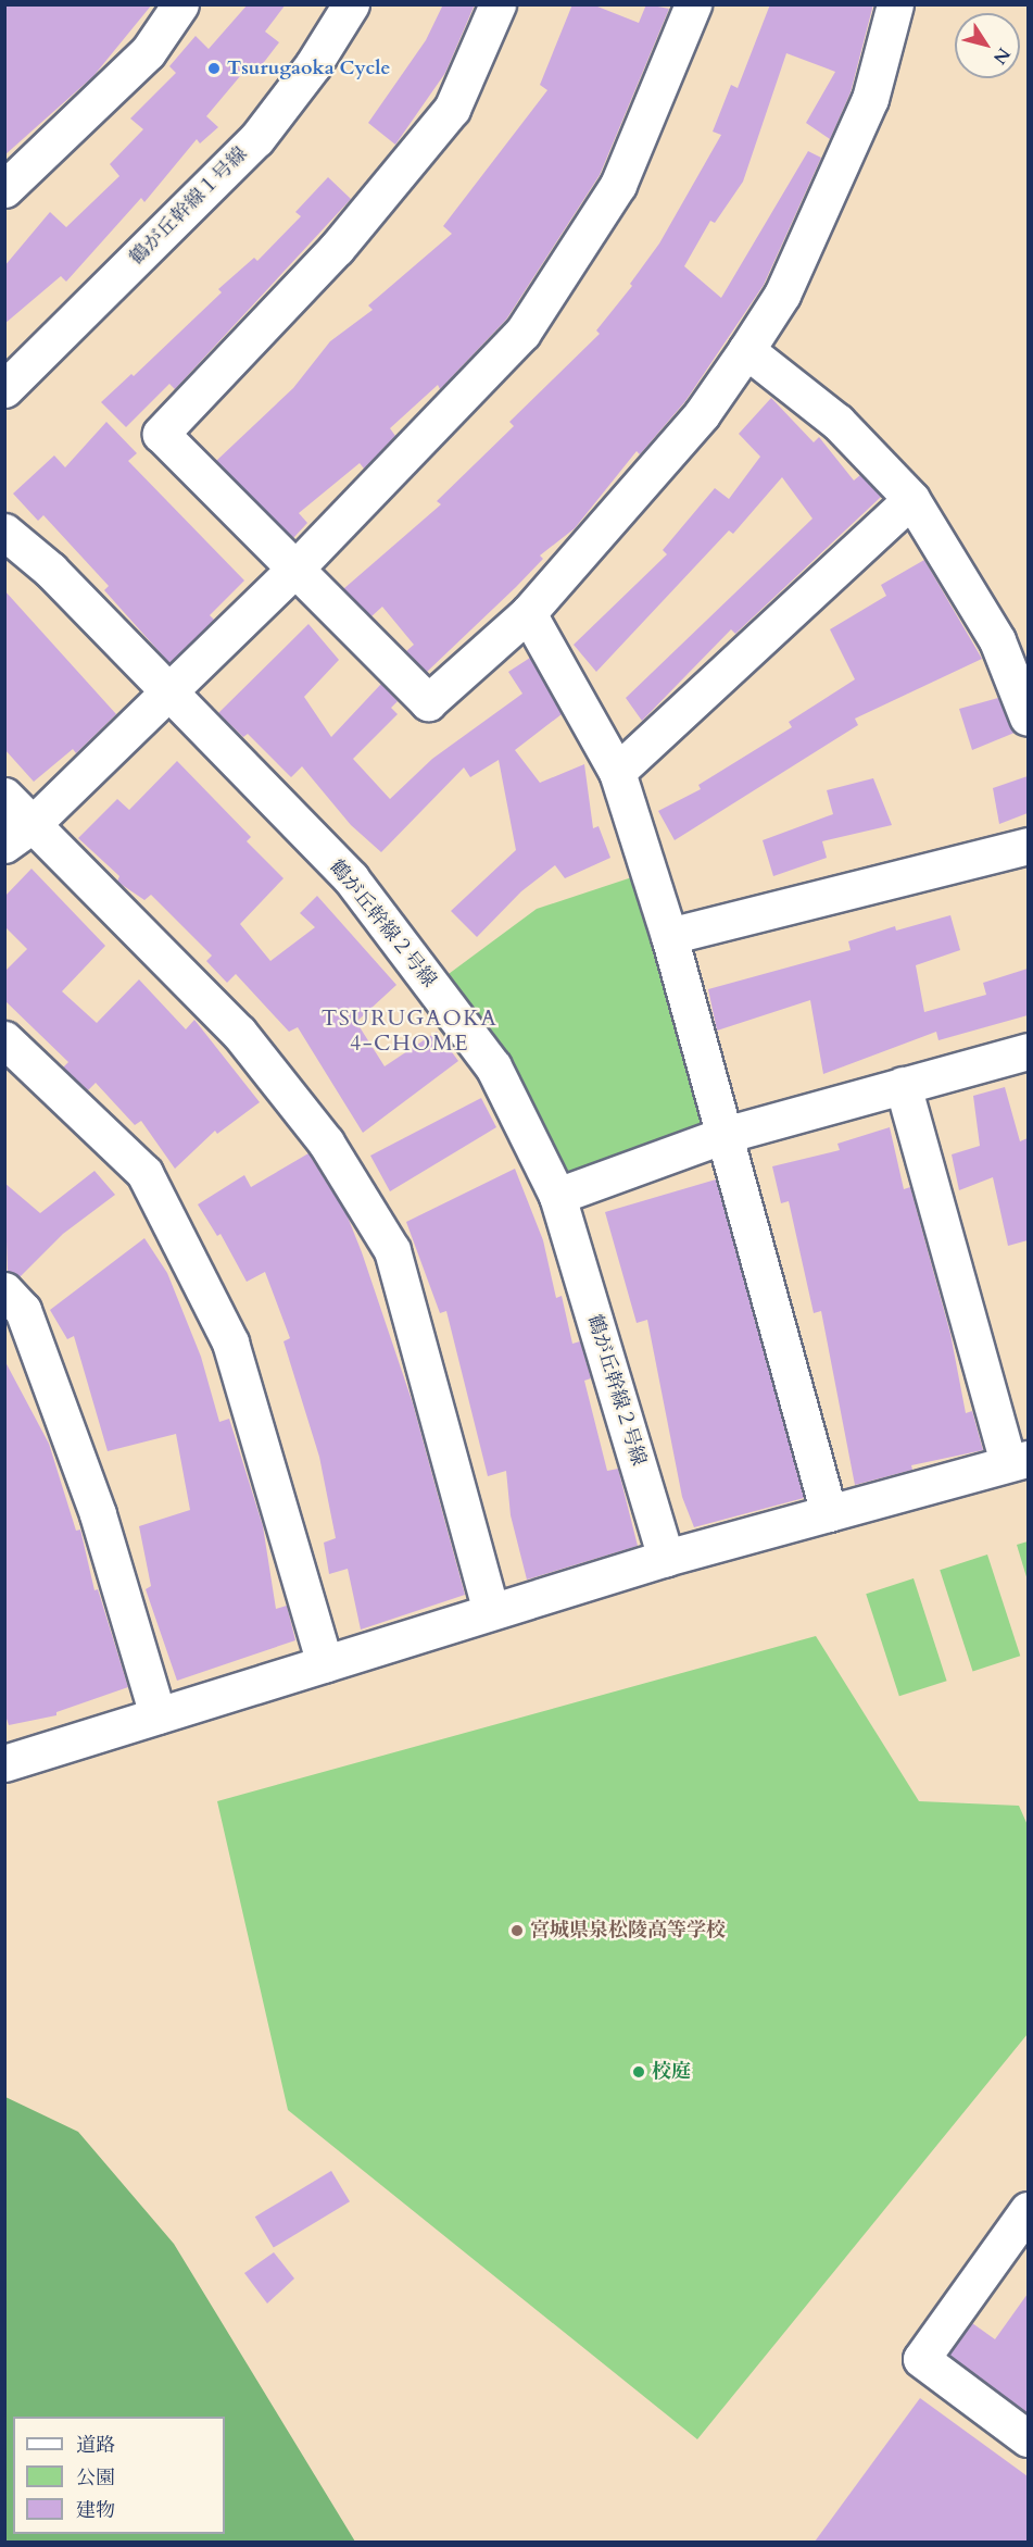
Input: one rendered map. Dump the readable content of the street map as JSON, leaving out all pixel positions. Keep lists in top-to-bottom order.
{
  "streets": {
    "street": ["鶴が丘幹線１号線", "鶴が丘幹線２号線"]
  },
  "districts": ["TSURUGAOKA 4-CHOME"],
  "places": ["Tsurugaoka Cycle", "宮城県泉松陵高等学校", "校庭"],
  "legend": ["道路", "公園", "建物"],
  "north": "bottom right"
}
